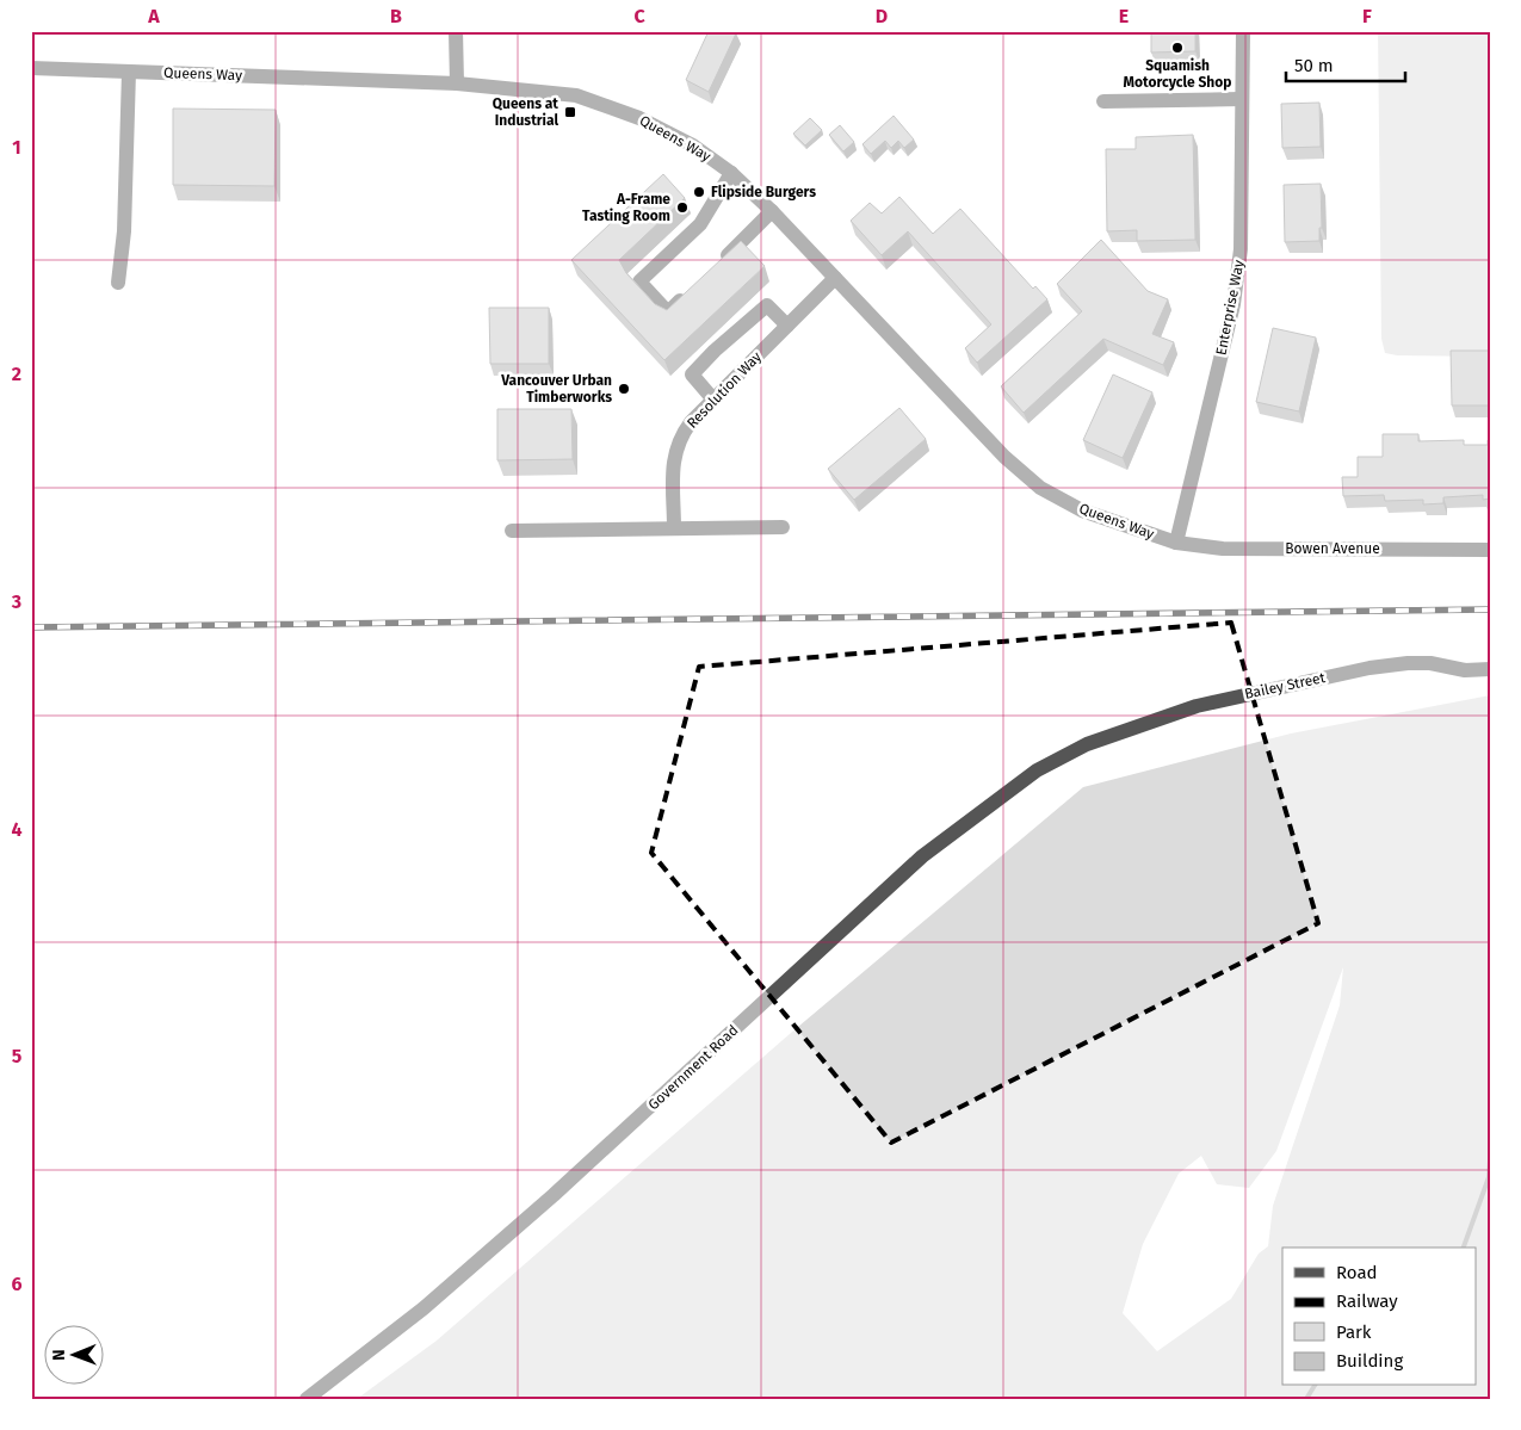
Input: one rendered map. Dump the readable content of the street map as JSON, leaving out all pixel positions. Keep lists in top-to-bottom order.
{
  "streets": {
    "street": [
      "Queens Way",
      "Enterprise Way",
      "Resolution Way",
      "Bowen Avenue",
      "Bailey Street",
      "Government Road"
    ]
  },
  "crossings": [
    ["Queens Way", "Enterprise Way"],
    ["Queens Way", "Resolution Way"],
    ["Queens Way", "Bowen Avenue"],
    ["Enterprise Way", "Bowen Avenue"],
    ["Bailey Street", "Government Road"]
  ],
  "places": {
    "other": [
      "Squamish Motorcycle Shop",
      "Flipside Burgers",
      "A-Frame Tasting Room",
      "Vancouver Urban Timberworks"
    ],
    "transit": ["Queens at Industrial"]
  },
  "legend": [
    "Road",
    "Railway",
    "Park",
    "Building"
  ],
  "scale_bar": "50 m",
  "north": "left",
  "grid": {
    "columns": [
      "A",
      "B",
      "C",
      "D",
      "E",
      "F"
    ],
    "rows": [
      "1",
      "2",
      "3",
      "4",
      "5",
      "6"
    ]
  }
}
